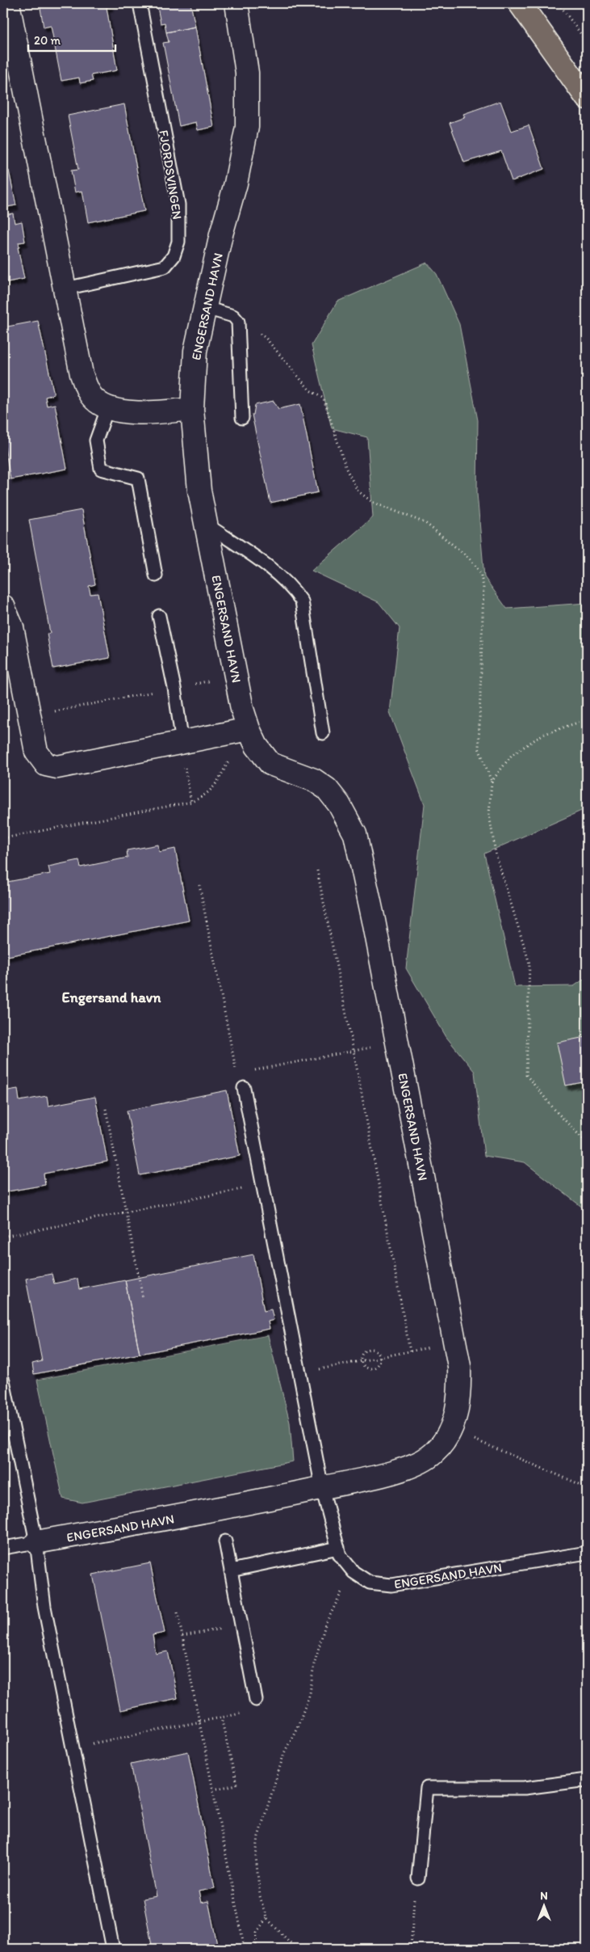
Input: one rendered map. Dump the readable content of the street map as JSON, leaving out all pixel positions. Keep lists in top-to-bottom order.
{
  "streets": {
    "street": ["ENGERSAND HAVN"],
    "lane": ["FJORDSVINGEN"]
  },
  "districts": ["Engersand havn"],
  "scale_bar": "20 m",
  "north": "top"
}
